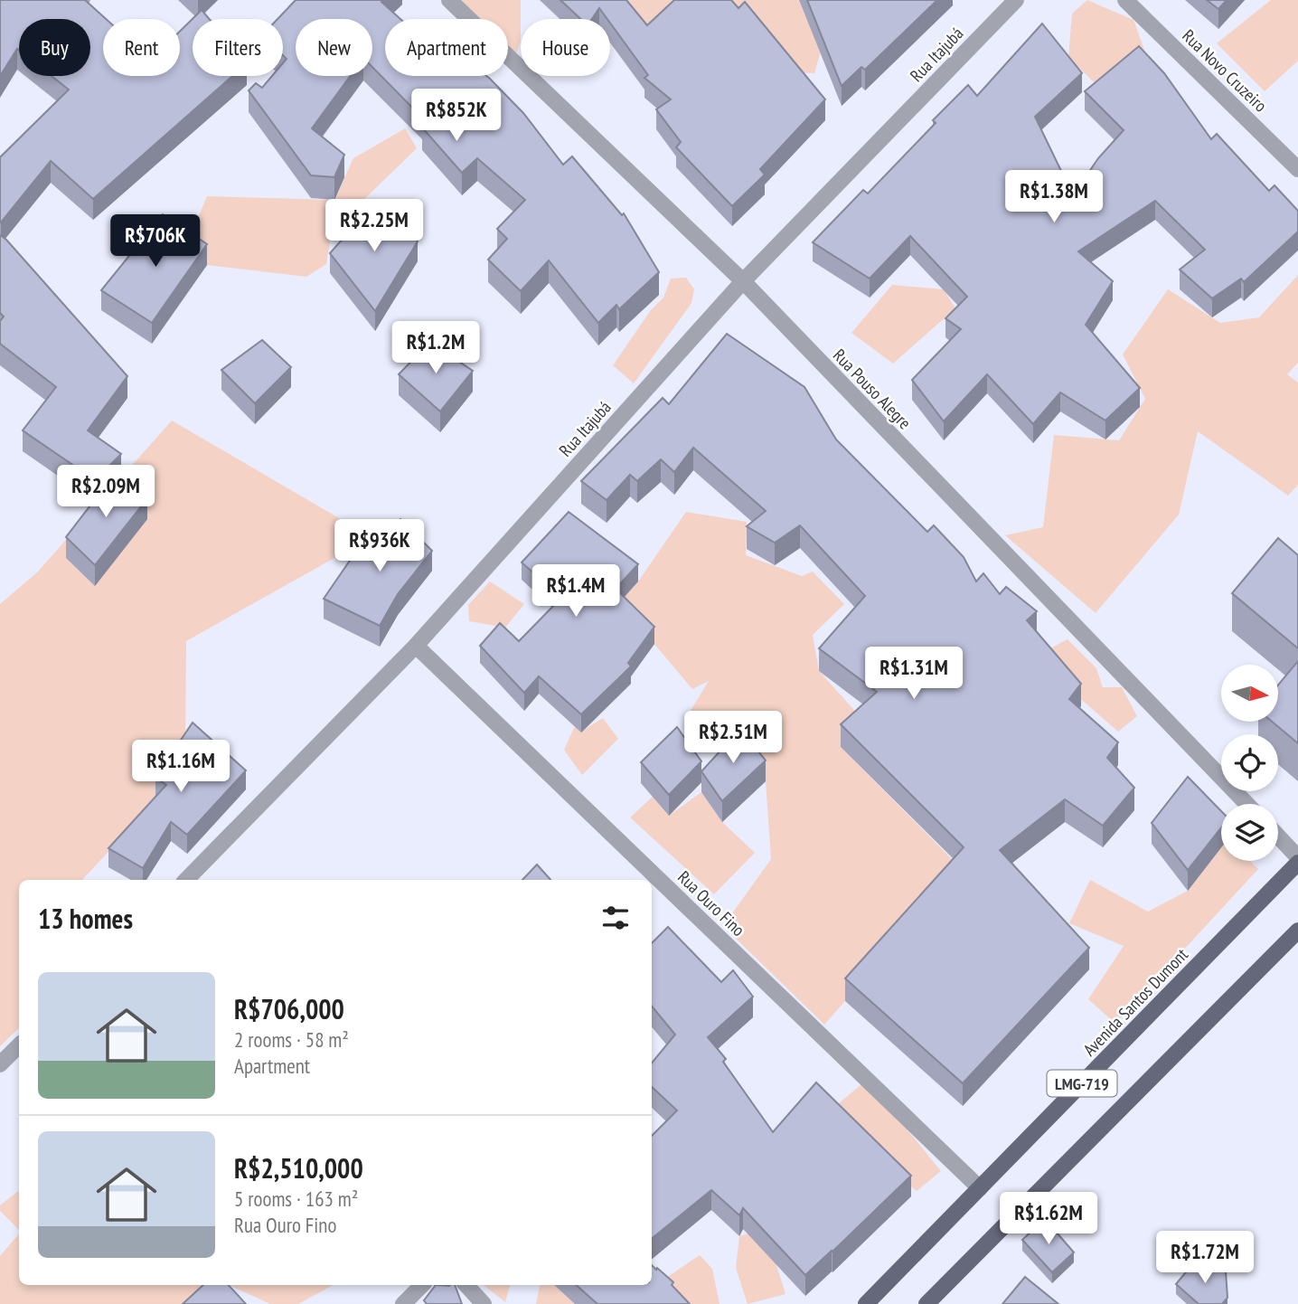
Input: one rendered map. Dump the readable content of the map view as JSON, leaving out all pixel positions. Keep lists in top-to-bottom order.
{
  "streets": {
    "main road": ["Avenida Santos Dumont", "LMG-719"],
    "street": [
      "Rua Itajubá",
      "Rua Novo Cruzeiro",
      "Rua Pouso Alegre",
      "Rua Ouro Fino"
    ]
  },
  "crossings": [
    ["Rua Itajubá", "Rua Pouso Alegre"],
    ["Rua Itajubá", "Rua Ouro Fino"],
    ["Rua Ouro Fino", "Avenida Santos Dumont"]
  ],
  "north": "right",
  "page": {
    "chip": [
      "Buy",
      "Rent",
      "Filters",
      "New",
      "Apartment",
      "House"
    ],
    "price": [
      "R$852K",
      "R$1.38M",
      "R$2.25M",
      "R$706K",
      "R$1.2M",
      "R$2.09M",
      "R$936K",
      "R$1.4M",
      "R$1.31M",
      "R$2.51M",
      "R$1.16M",
      "R$1.62M",
      "R$1.72M"
    ],
    "heading": "13 homes",
    "list": [
      {
        "name": "R$706,000",
        "note": "2 rooms · 58 m² · Apartment"
      },
      {
        "name": "R$2,510,000",
        "note": "5 rooms · 163 m² · Rua Ouro Fino"
      }
    ]
  }
}
